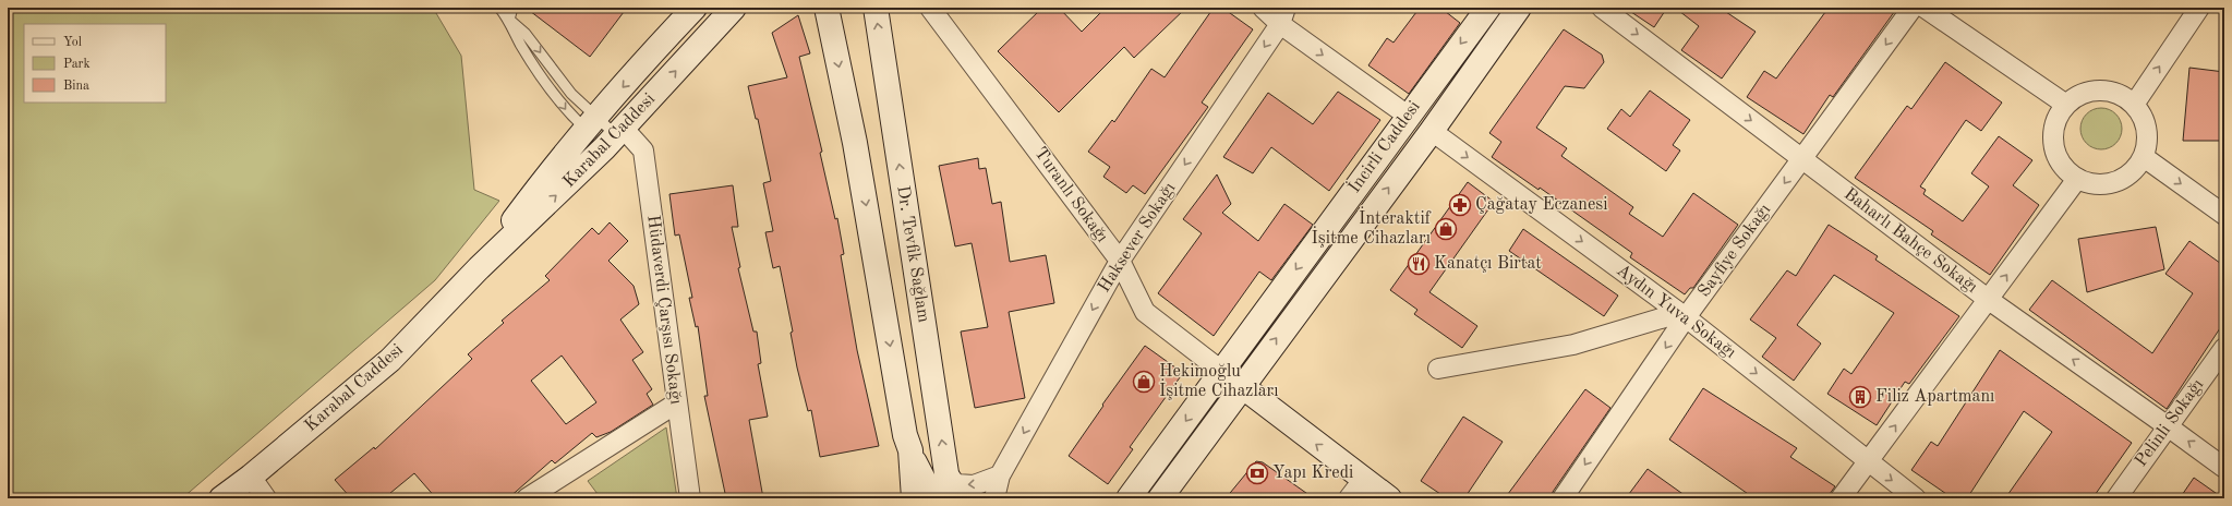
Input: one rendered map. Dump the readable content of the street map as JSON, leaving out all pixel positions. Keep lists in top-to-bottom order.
{
  "streets": {
    "main road": ["Karabal Caddesi", "İncirli Caddesi", "Dr. Tevfik Sağlam"],
    "street": [
      "Turanlı Sokağı",
      "Haksever Sokağı",
      "Baharlı Bahçe Sokağı",
      "Sayfiye Sokağı",
      "Hüdaverdi Çarşısı Sokağı",
      "Aydın Yuva Sokağı",
      "Pelinli Sokağı"
    ]
  },
  "crossings": [
    ["Karabal Caddesi", "Hüdaverdi Çarşısı Sokağı"],
    ["İncirli Caddesi", "Turanlı Sokağı"],
    ["İncirli Caddesi", "Aydın Yuva Sokağı"],
    ["Turanlı Sokağı", "Haksever Sokağı"],
    ["Baharlı Bahçe Sokağı", "Sayfiye Sokağı"],
    ["Baharlı Bahçe Sokağı", "Pelinli Sokağı"],
    ["Sayfiye Sokağı", "Aydın Yuva Sokağı"]
  ],
  "one_way": ["Haksever Sokağı", "Sayfiye Sokağı", "Aydın Yuva Sokağı"],
  "places": {
    "pharmacy": ["Çağatay Eczanesi"],
    "shop": ["İnteraktif İşitme Cihazları", "Hekimoğlu İşitme Cihazları"],
    "restaurant": ["Kanatçı Birtat"],
    "building": ["Filiz Apartmanı"],
    "bank": ["Yapı Kredi"]
  },
  "legend": ["Yol", "Park", "Bina"]
}
